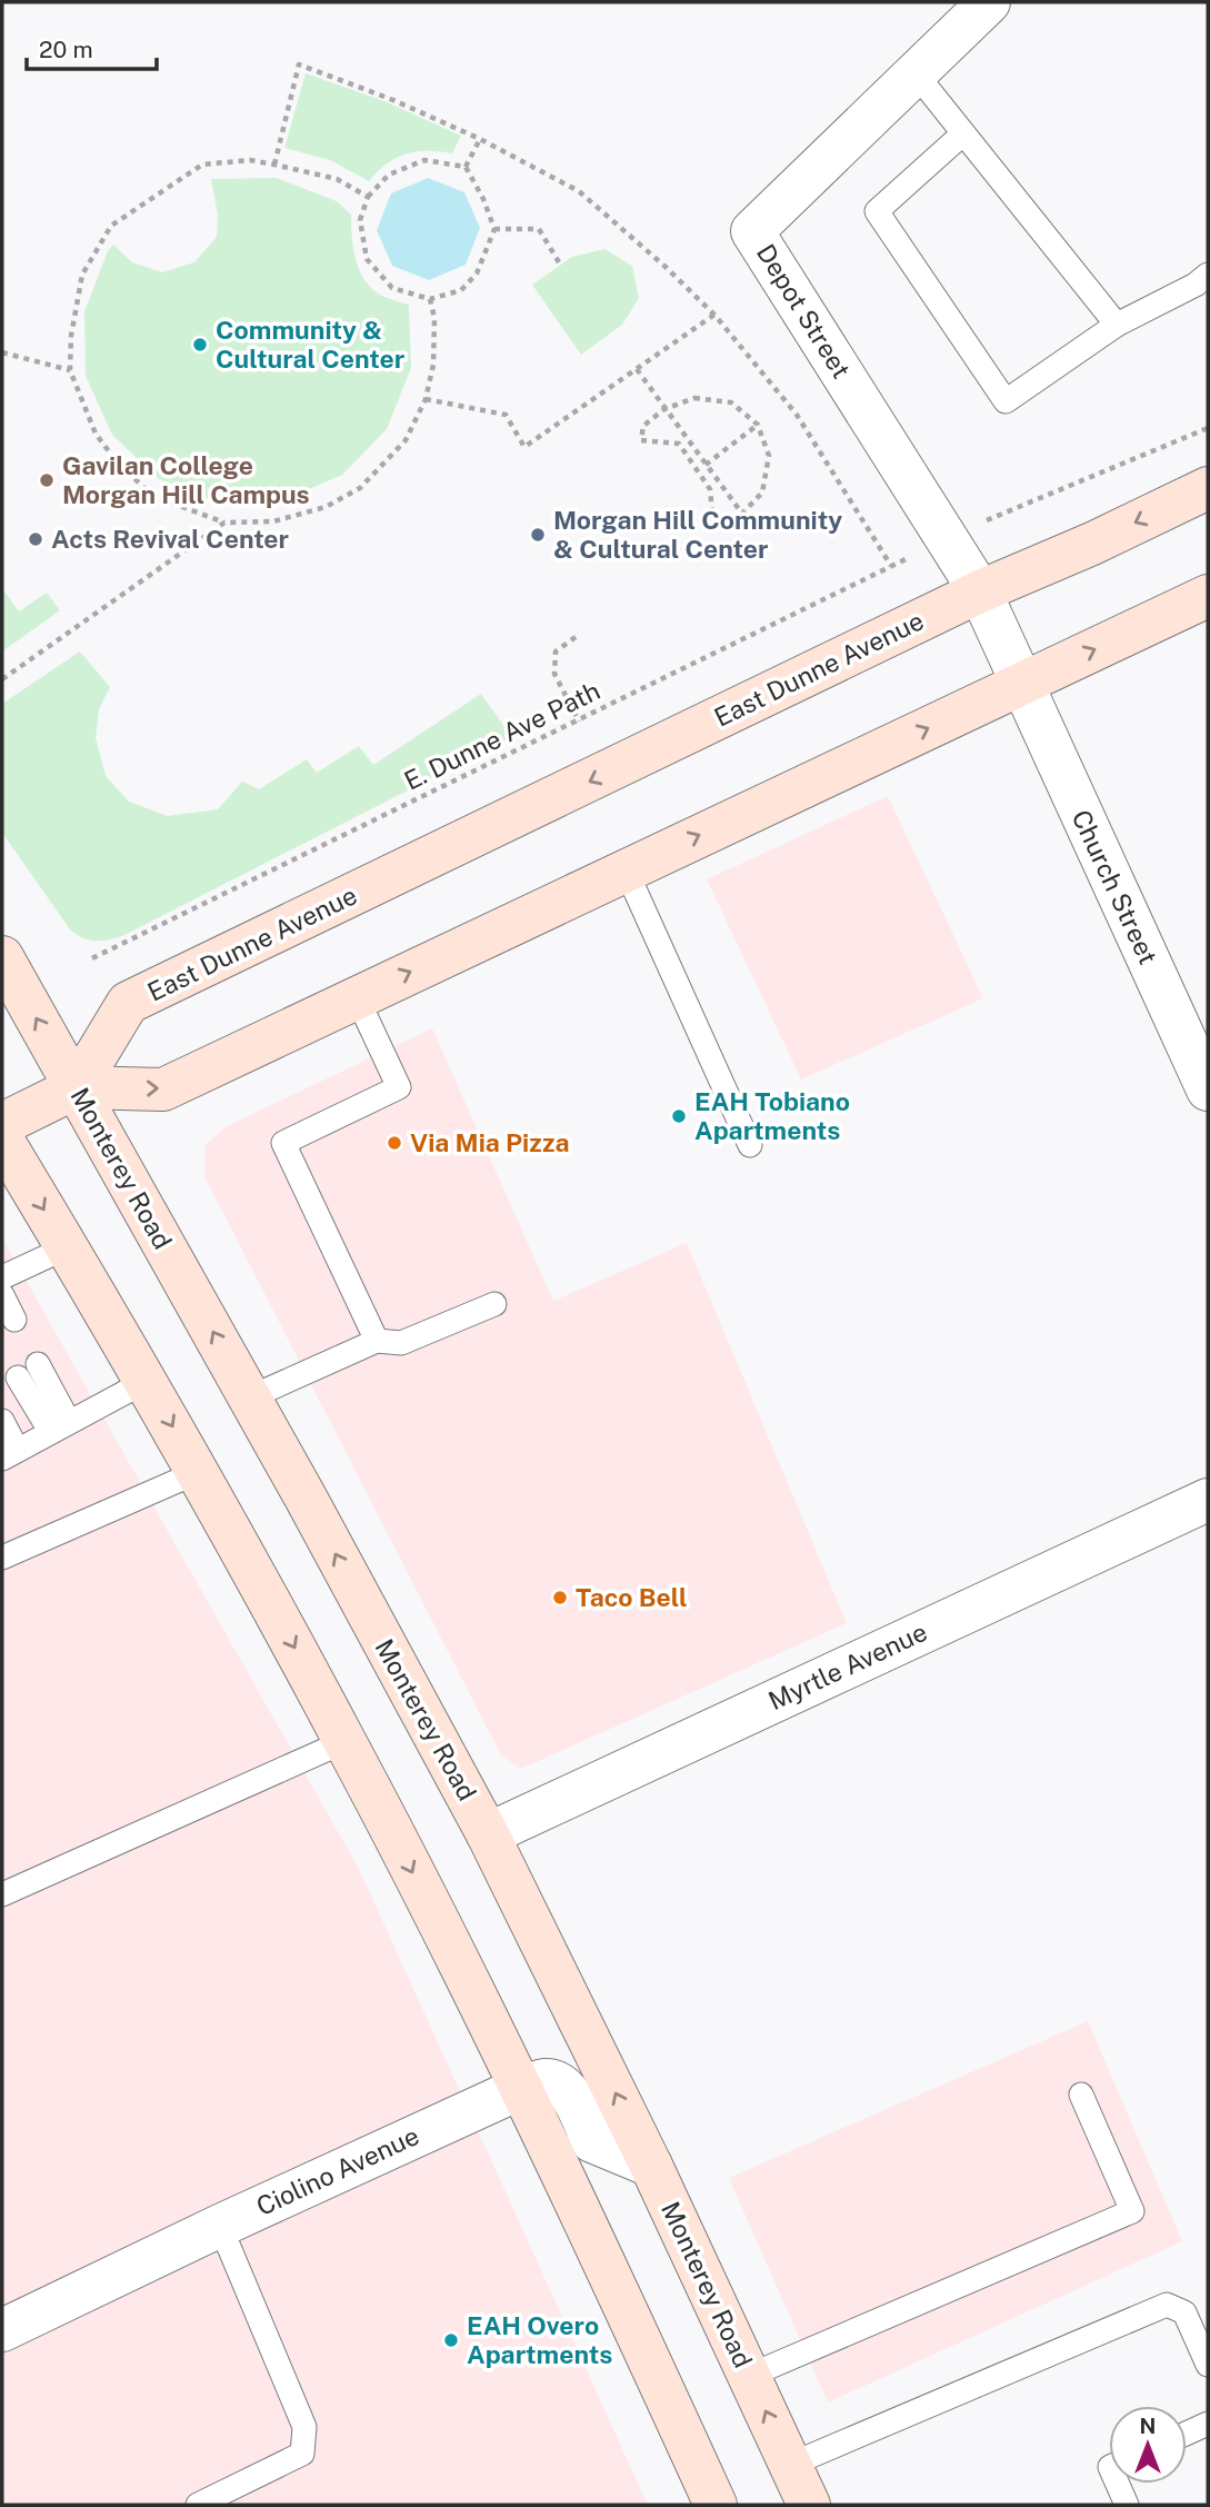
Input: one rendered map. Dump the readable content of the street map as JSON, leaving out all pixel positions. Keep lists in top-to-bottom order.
{
  "streets": {
    "main road": ["East Dunne Avenue", "Monterey Road"],
    "street": [
      "Depot Street",
      "Church Street",
      "Myrtle Avenue",
      "Ciolino Avenue"
    ],
    "path": ["E. Dunne Ave Path"]
  },
  "crossings": [
    ["Depot Street", "East Dunne Avenue"],
    ["Depot Street", "Church Street"],
    ["East Dunne Avenue", "Church Street"],
    ["East Dunne Avenue", "Monterey Road"],
    ["Monterey Road", "Myrtle Avenue"],
    ["Monterey Road", "Ciolino Avenue"]
  ],
  "places": [
    "Community & Cultural Center",
    "Gavilan College Morgan Hill Campus",
    "Morgan Hill Community & Cultural Center",
    "Acts Revival Center",
    "EAH Tobiano Apartments",
    "Via Mia Pizza",
    "Taco Bell",
    "EAH Overo Apartments"
  ],
  "scale_bar": "20 m",
  "north": "top"
}
